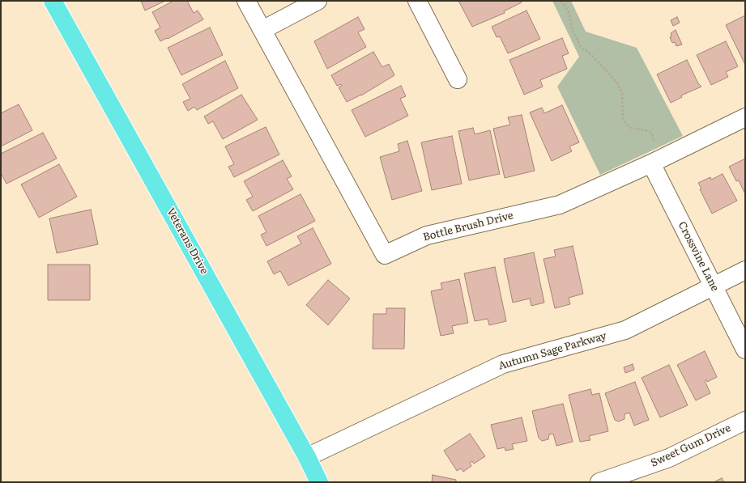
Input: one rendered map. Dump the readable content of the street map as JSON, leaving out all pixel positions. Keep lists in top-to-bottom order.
{
  "streets": {
    "main road": ["Veterans Drive"],
    "street": [
      "Bottle Brush Drive",
      "Crossvine Lane",
      "Autumn Sage Parkway",
      "Sweet Gum Drive"
    ]
  },
  "crossings": [
    ["Bottle Brush Drive", "Crossvine Lane"],
    ["Veterans Drive", "Autumn Sage Parkway"],
    ["Crossvine Lane", "Autumn Sage Parkway"]
  ]
}
